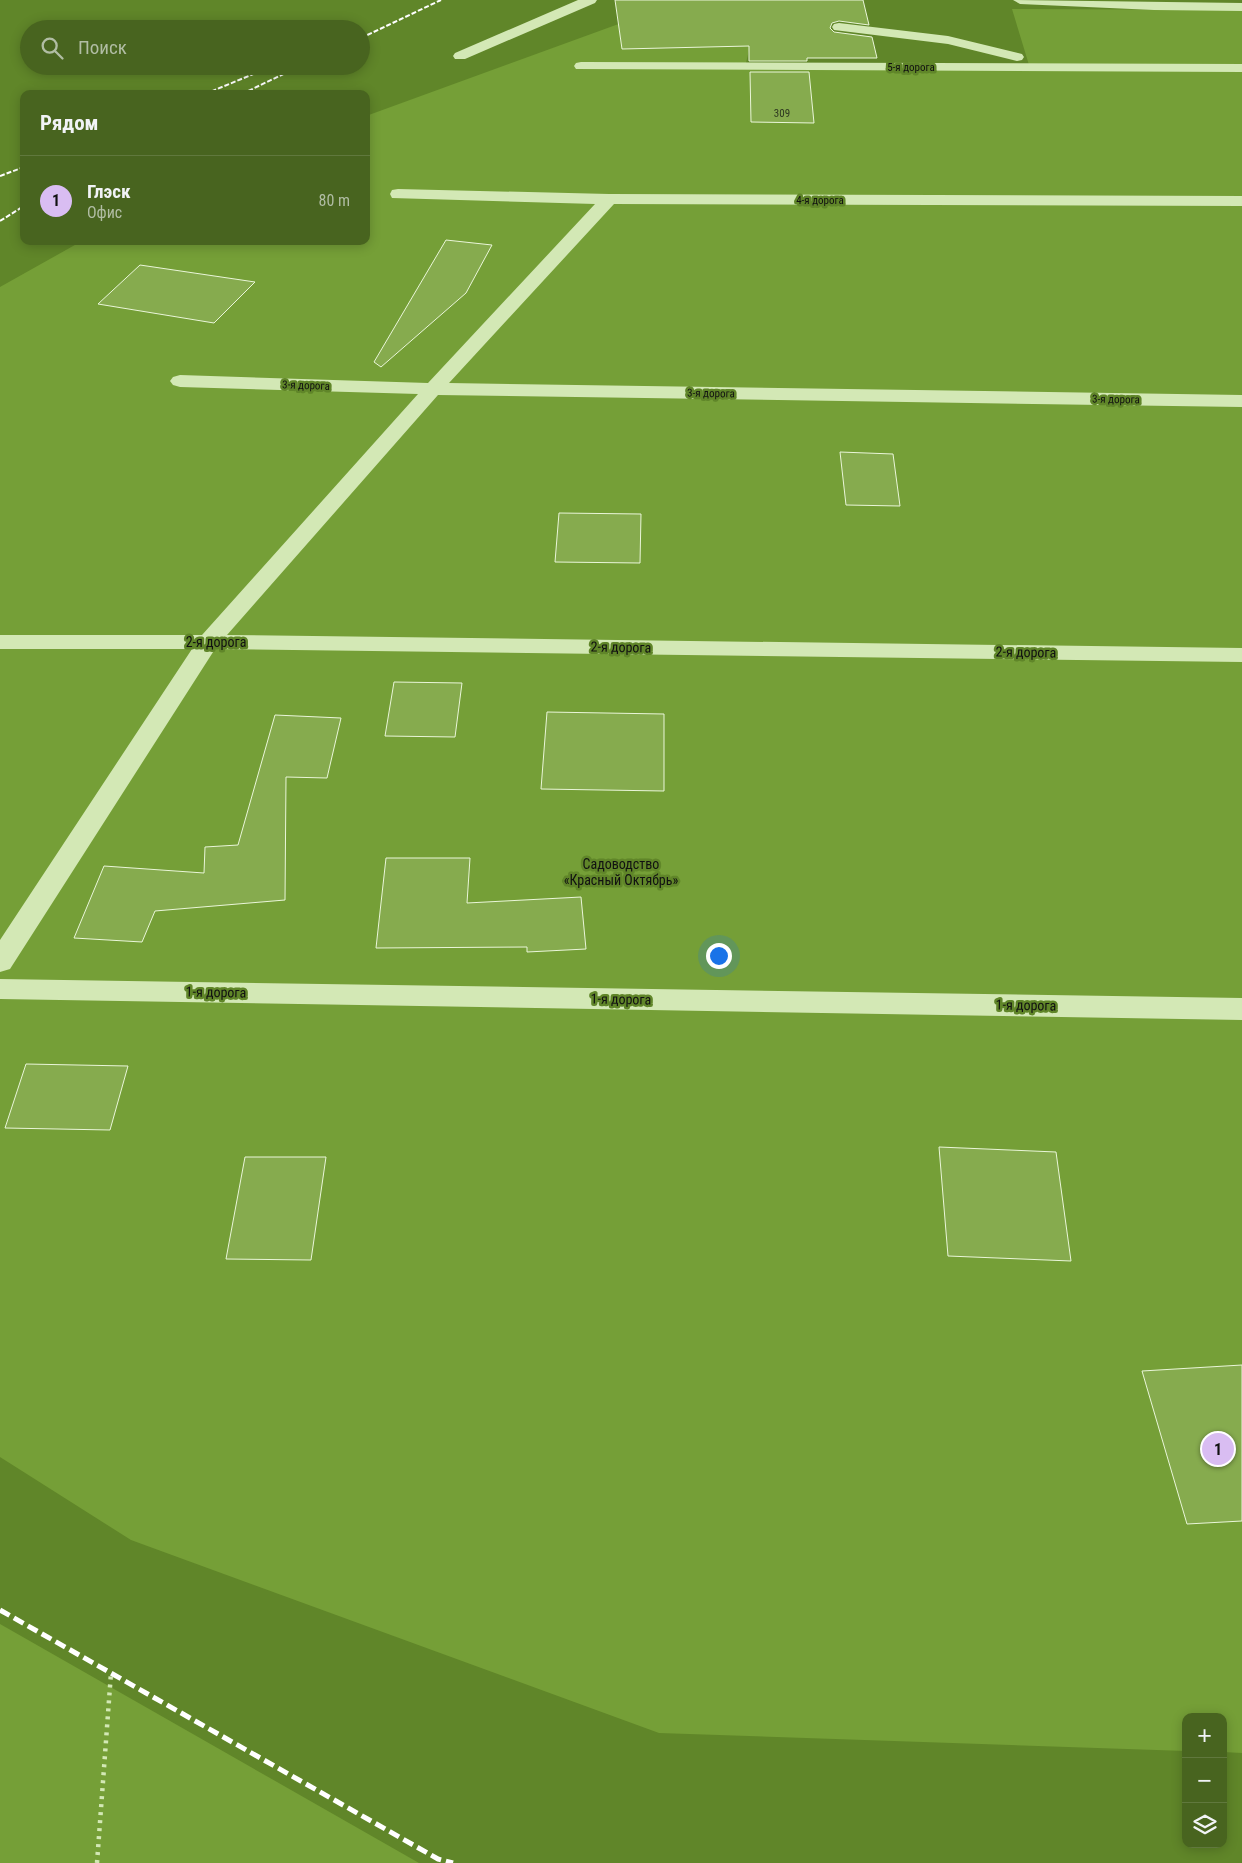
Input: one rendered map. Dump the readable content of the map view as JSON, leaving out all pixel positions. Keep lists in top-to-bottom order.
{
  "streets": {
    "lane": [
      "5-я дорога",
      "4-я дорога",
      "3-я дорога",
      "2-я дорога",
      "1-я дорога"
    ]
  },
  "parks": ["Садоводство «Красный Октябрь»"],
  "house_numbers": ["309"],
  "page": {
    "search": "Поиск",
    "heading": "Рядом",
    "list": [
      {
        "mark": "1",
        "name": "Глэск",
        "note": "Офис",
        "value": "80 m"
      }
    ],
    "pins": "1",
    "map_buttons": ["+", "−"]
  }
}
